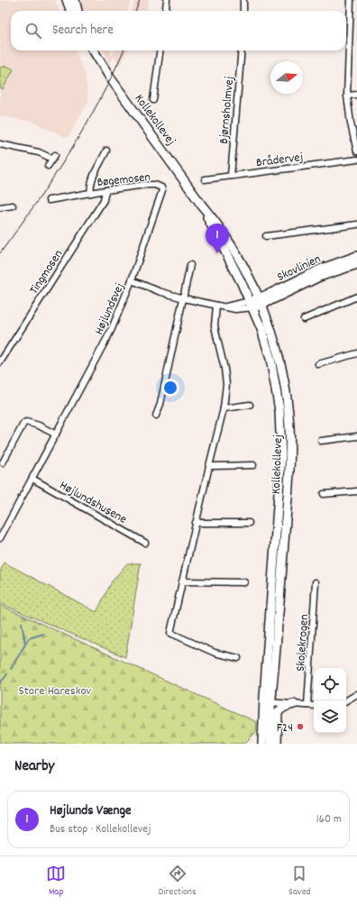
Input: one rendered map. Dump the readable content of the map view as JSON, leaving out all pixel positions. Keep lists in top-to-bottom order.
{
  "streets": {
    "street": [
      "Bjørnsholmvej",
      "Kollekollevej",
      "Brådervej",
      "Bøgemosen",
      "Skovlinien",
      "Tingmosen",
      "Højlundsvej",
      "Højlundshusene",
      "Skolekrogen"
    ]
  },
  "crossings": [
    ["Bjørnsholmvej", "Brådervej"],
    ["Kollekollevej", "Skovlinien"],
    ["Bøgemosen", "Tingmosen"],
    ["Bøgemosen", "Højlundsvej"],
    ["Højlundsvej", "Højlundshusene"]
  ],
  "parks": ["Store Hareskov"],
  "places": ["F24"],
  "north": "right",
  "page": {
    "search": "Search here",
    "pins": "1",
    "heading": "Nearby",
    "list": [
      {
        "mark": "1",
        "name": "Højlunds Vænge",
        "note": "Bus stop · Kollekollevej",
        "value": "160 m"
      }
    ],
    "nav": ["Map", "Directions", "Saved"]
  }
}
